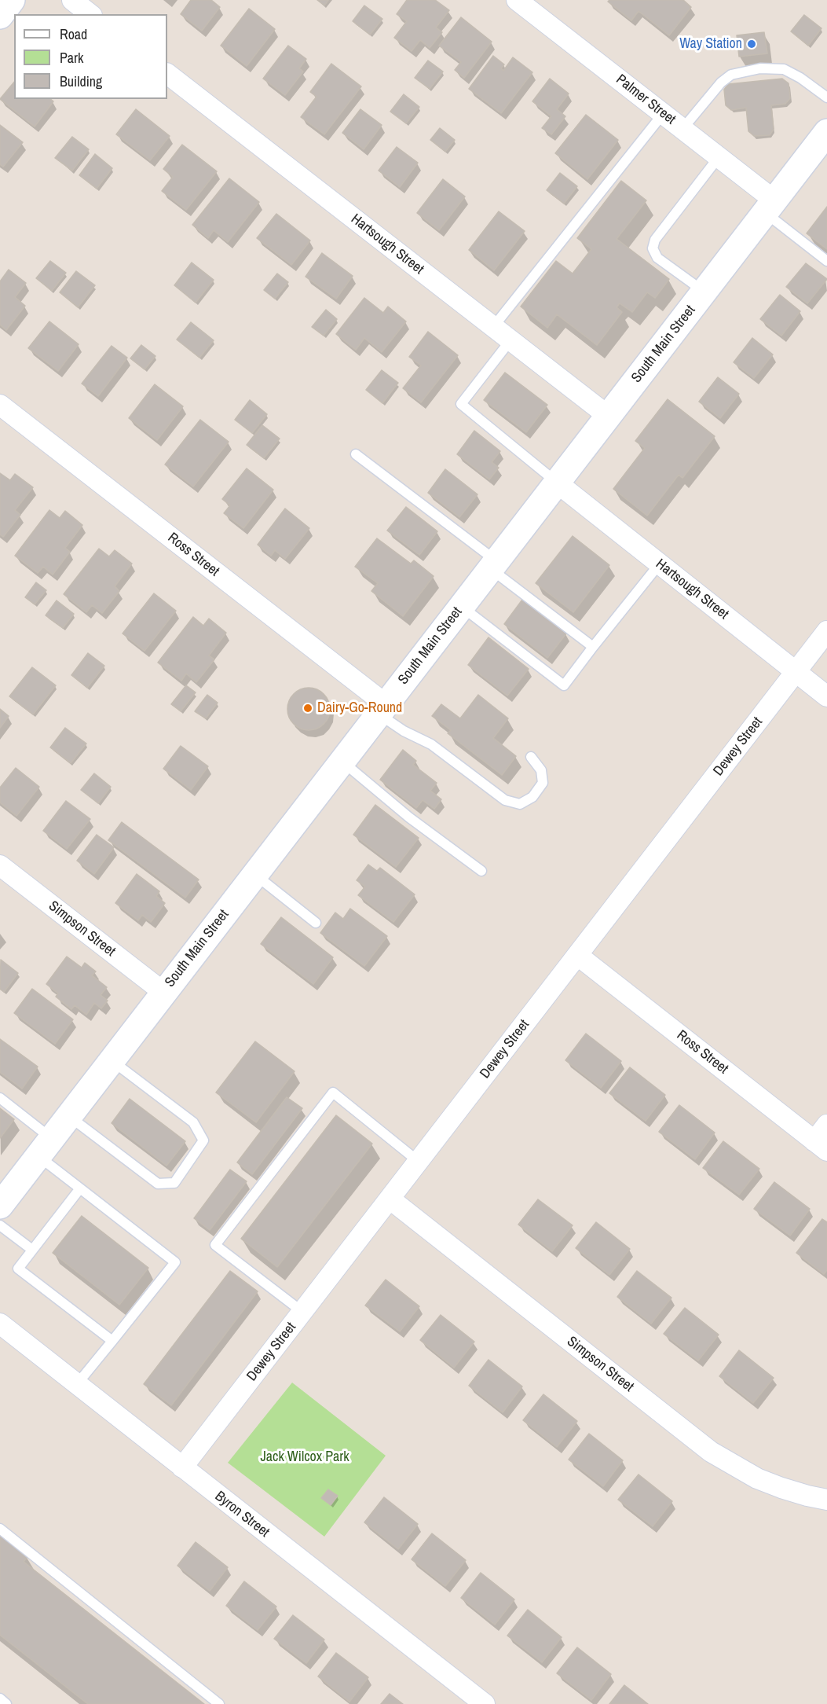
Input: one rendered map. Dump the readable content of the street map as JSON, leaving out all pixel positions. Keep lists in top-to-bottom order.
{
  "streets": {
    "main road": ["South Main Street"],
    "street": [
      "Palmer Street",
      "Hartsough Street",
      "Ross Street",
      "Dewey Street",
      "Simpson Street",
      "Byron Street"
    ]
  },
  "crossings": [
    ["Palmer Street", "South Main Street"],
    ["Hartsough Street", "South Main Street"],
    ["Hartsough Street", "Dewey Street"],
    ["South Main Street", "Ross Street"],
    ["South Main Street", "Simpson Street"],
    ["Ross Street", "Dewey Street"],
    ["Dewey Street", "Simpson Street"],
    ["Dewey Street", "Byron Street"]
  ],
  "parks": ["Jack Wilcox Park"],
  "places": ["Way Station", "Dairy-Go-Round"],
  "legend": ["Road", "Park", "Building"]
}
